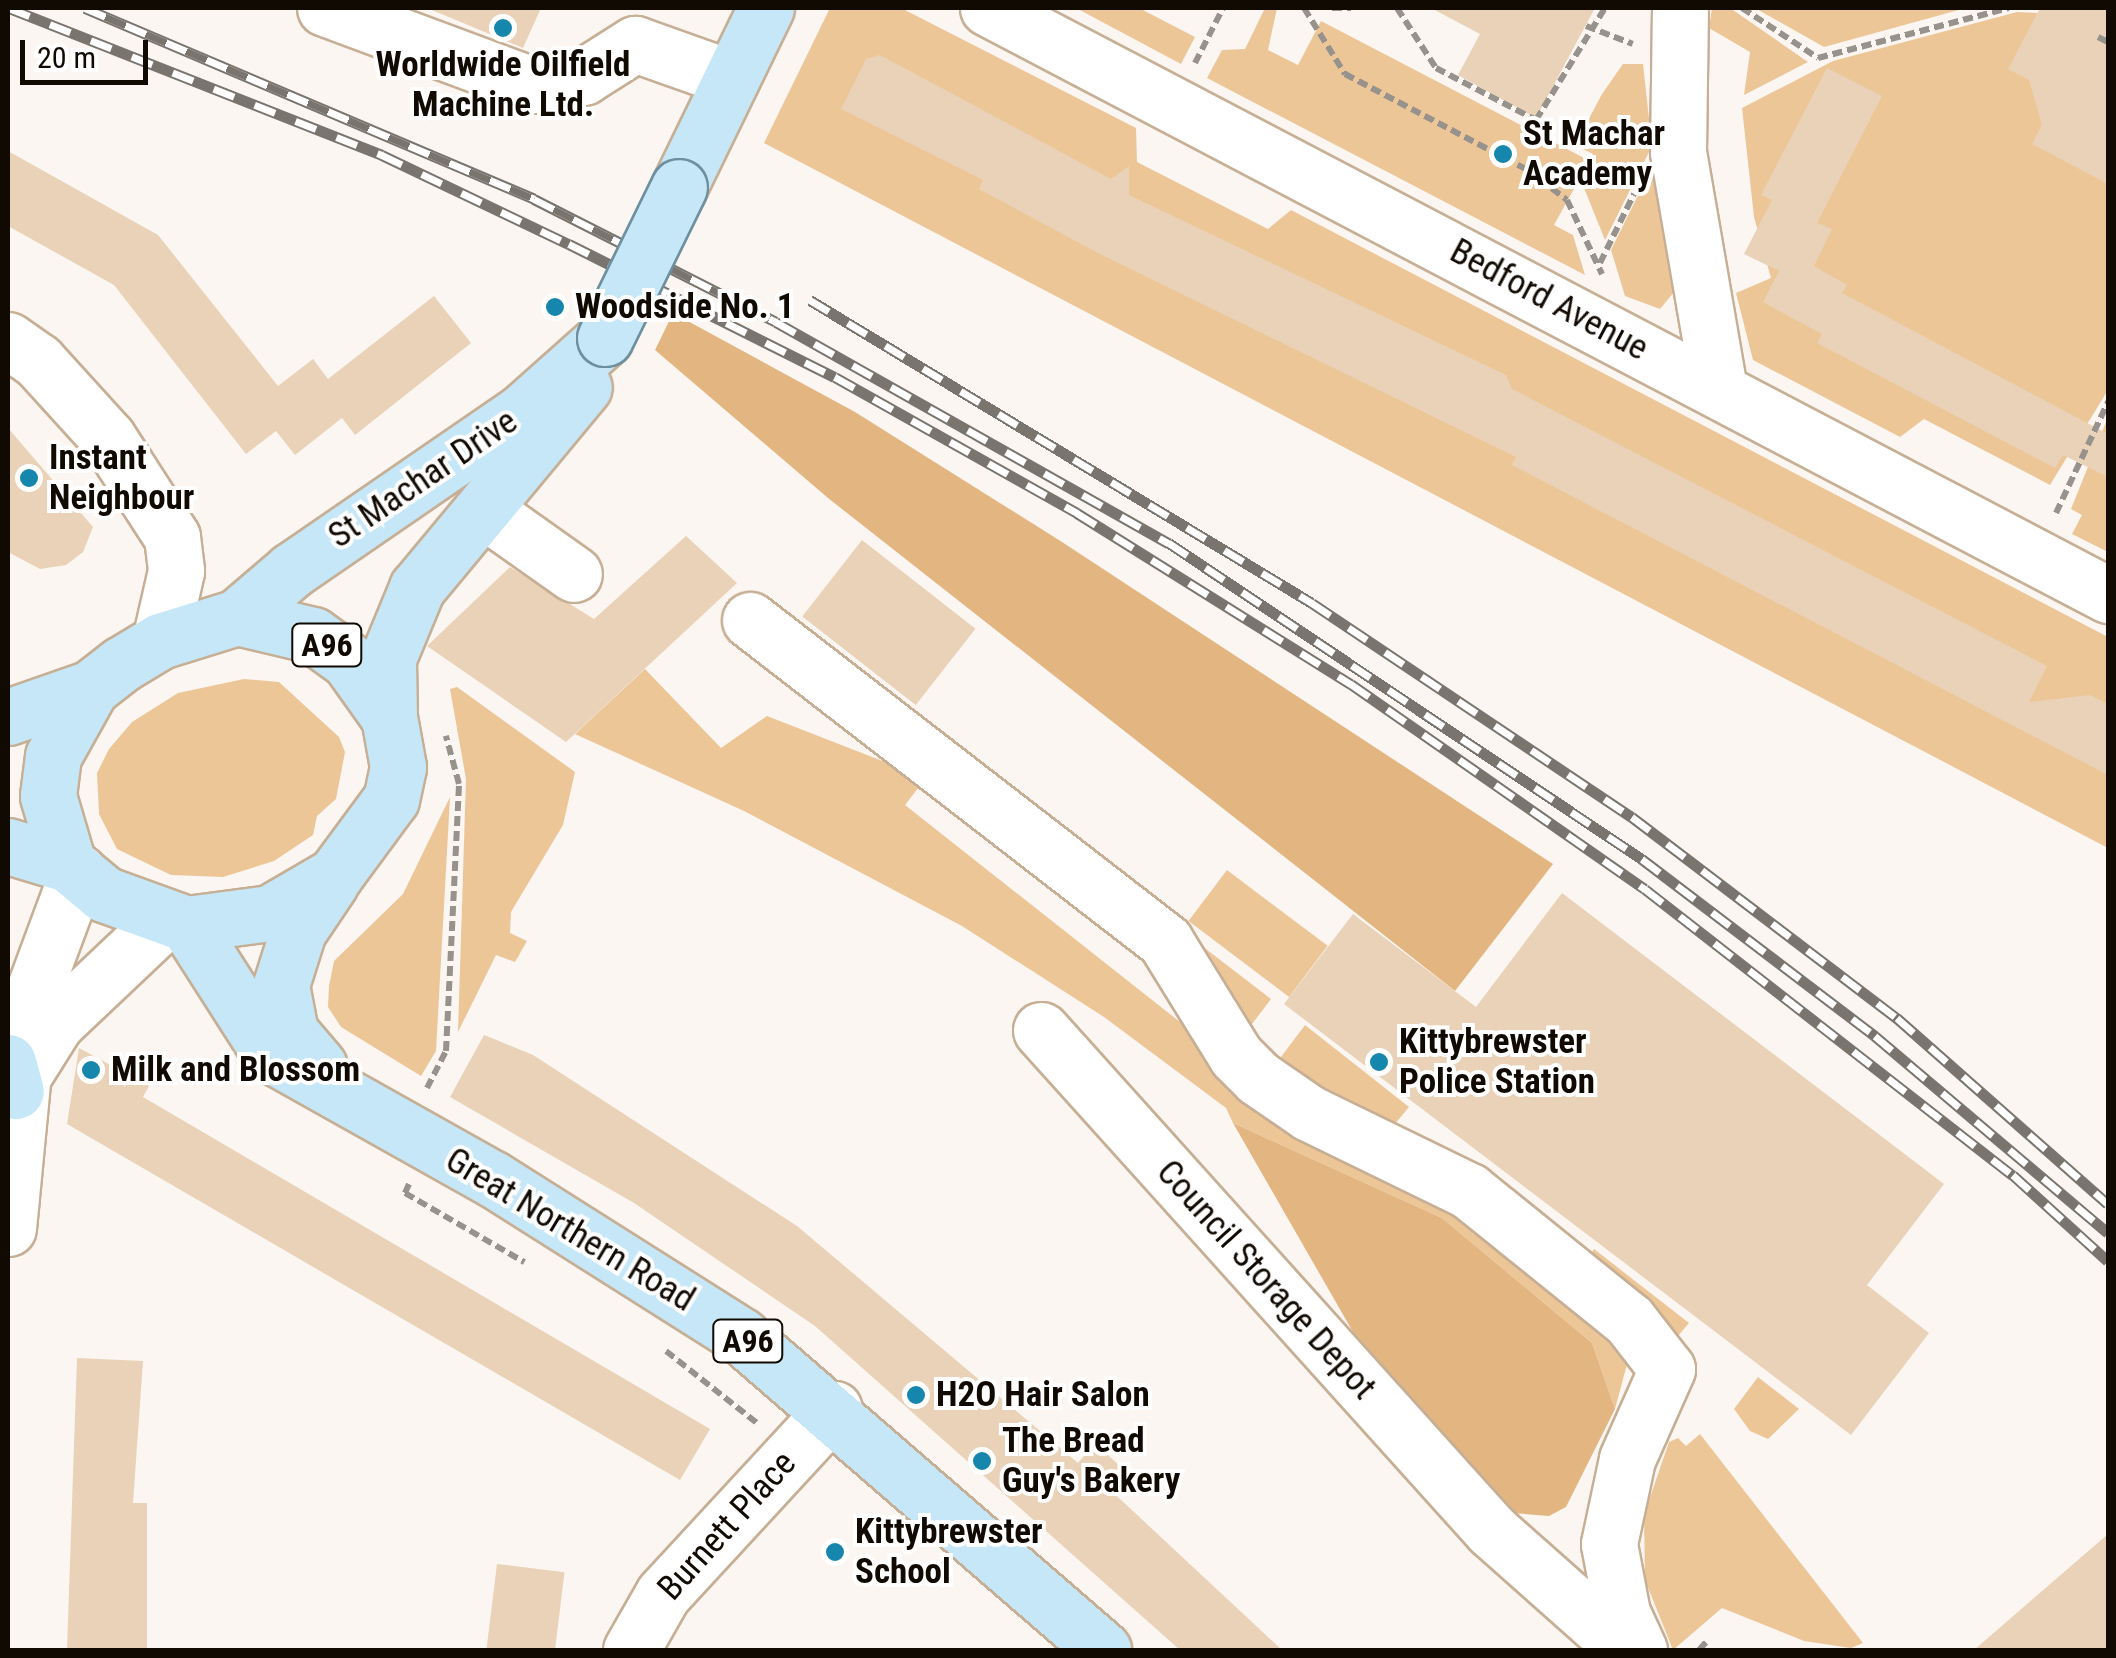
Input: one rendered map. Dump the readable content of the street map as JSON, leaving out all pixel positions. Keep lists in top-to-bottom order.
{
  "streets": {
    "main road": ["St Machar Drive", "A96", "Great Northern Road"],
    "street": ["Bedford Avenue", "Council Storage Depot", "Burnett Place"]
  },
  "crossings": [
    ["St Machar Drive", "A96"],
    ["St Machar Drive", "Great Northern Road"],
    ["A96", "Great Northern Road"],
    ["Great Northern Road", "Burnett Place"]
  ],
  "places": [
    "Worldwide Oilfield Machine Ltd.",
    "St Machar Academy",
    "Woodside No. 1",
    "Instant Neighbour",
    "Kittybrewster Police Station",
    "Milk and Blossom",
    "H2O Hair Salon",
    "The Bread Guy's Bakery",
    "Kittybrewster School"
  ],
  "scale_bar": "20 m"
}
